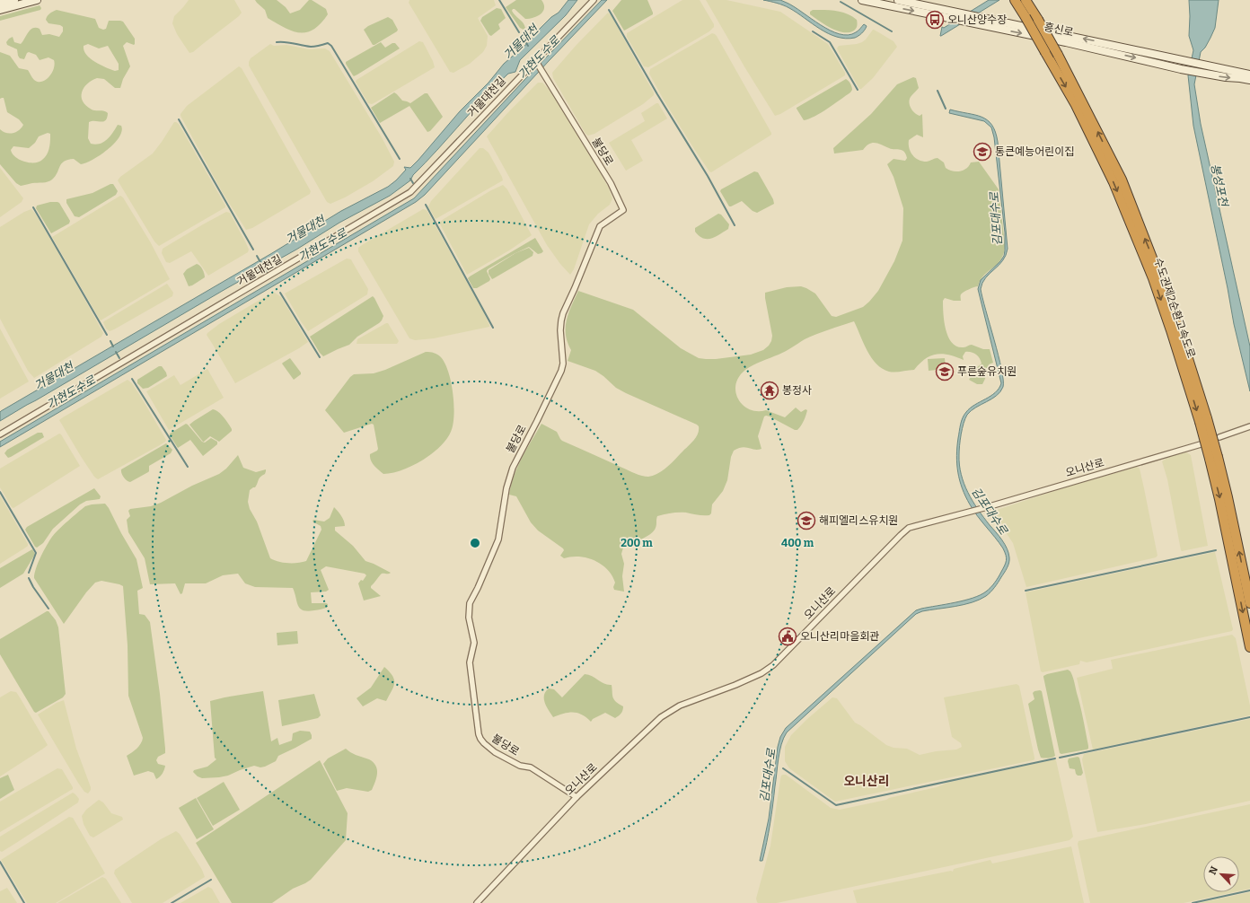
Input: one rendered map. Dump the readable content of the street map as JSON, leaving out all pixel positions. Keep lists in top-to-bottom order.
{
  "streets": {
    "highway": ["수도권제2순환고속도로"],
    "main road": ["흥신로"],
    "street": ["거물대천길", "불당로", "오니산로"]
  },
  "crossings": [
    ["거물대천길", "불당로"],
    ["불당로", "오니산로"]
  ],
  "districts": ["오니산리"],
  "water": [
    "거물대천",
    "가현도수로",
    "봉성포천",
    "김포대수로"
  ],
  "places": {
    "bus stop": ["오니산양수장"],
    "school or university": ["통큰예능어린이집", "푸른숲유치원", "해피엘리스유치원"],
    "temple": ["봉정사"],
    "public building": ["오니산리마을회관"]
  },
  "north": "top left",
  "rings": ["200 m", "400 m"]
}
